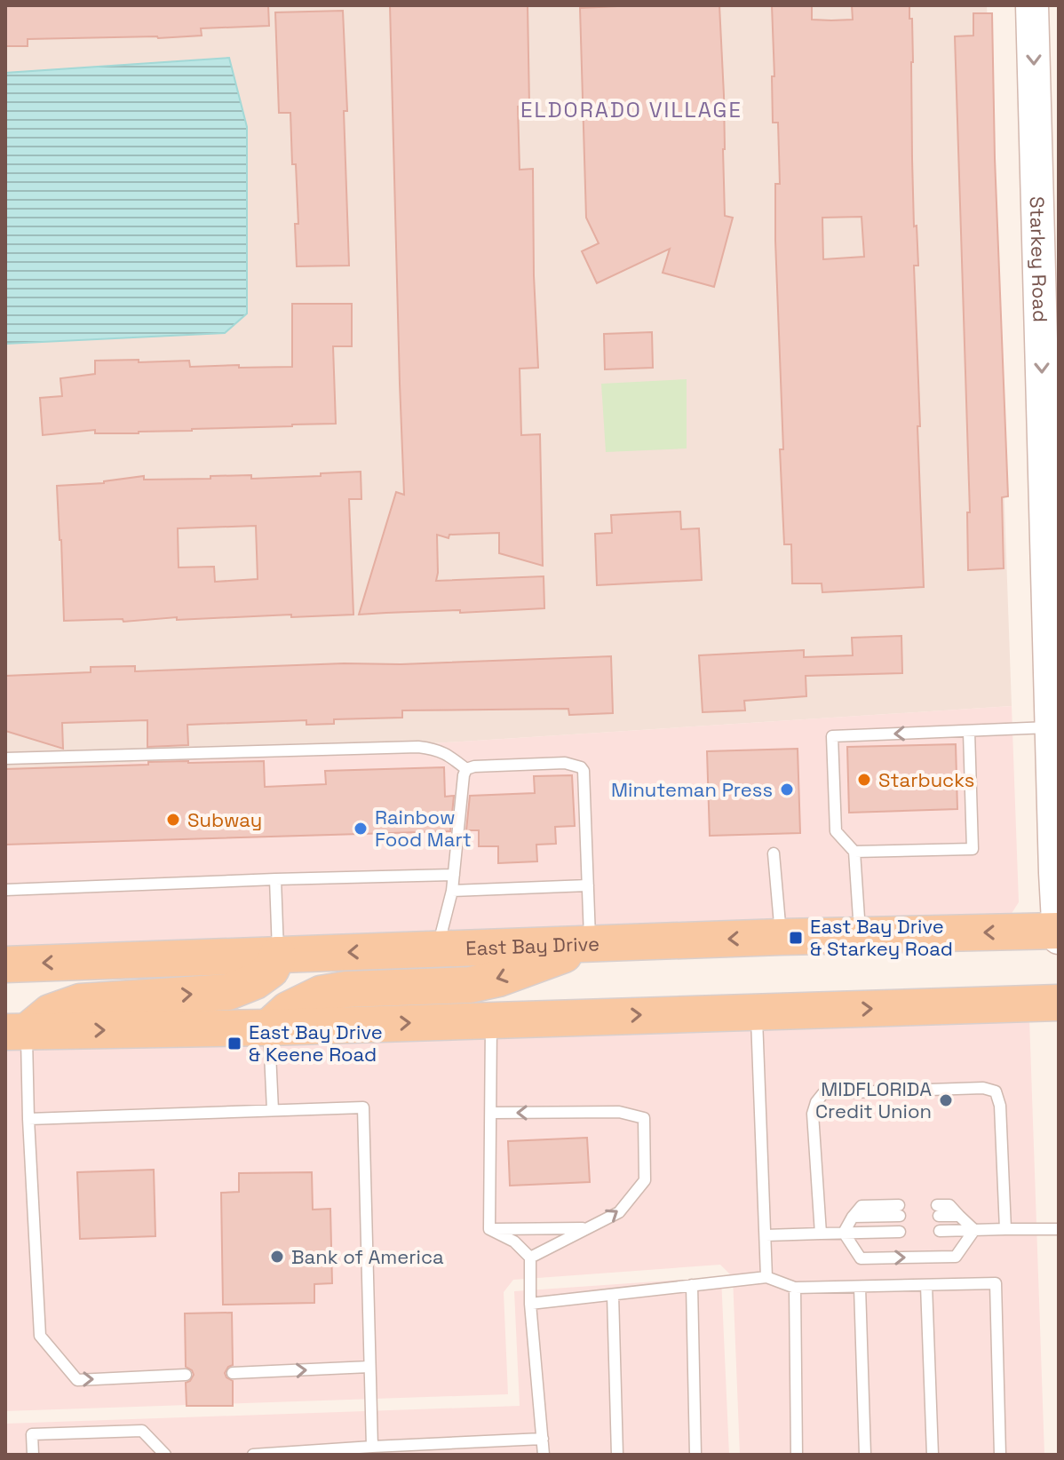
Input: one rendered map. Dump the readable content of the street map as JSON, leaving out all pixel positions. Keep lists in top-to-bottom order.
{
  "streets": {
    "main road": ["Starkey Road", "East Bay Drive"]
  },
  "crossings": [
    ["Starkey Road", "East Bay Drive"]
  ],
  "one_way": ["Starkey Road"],
  "districts": ["ELDORADO VILLAGE"],
  "places": {
    "other": [
      "Starbucks",
      "Minuteman Press",
      "Subway",
      "Rainbow Food Mart",
      "MIDFLORIDA Credit Union",
      "Bank of America"
    ],
    "transit": ["East Bay Drive & Starkey Road", "East Bay Drive & Keene Road"]
  }
}
